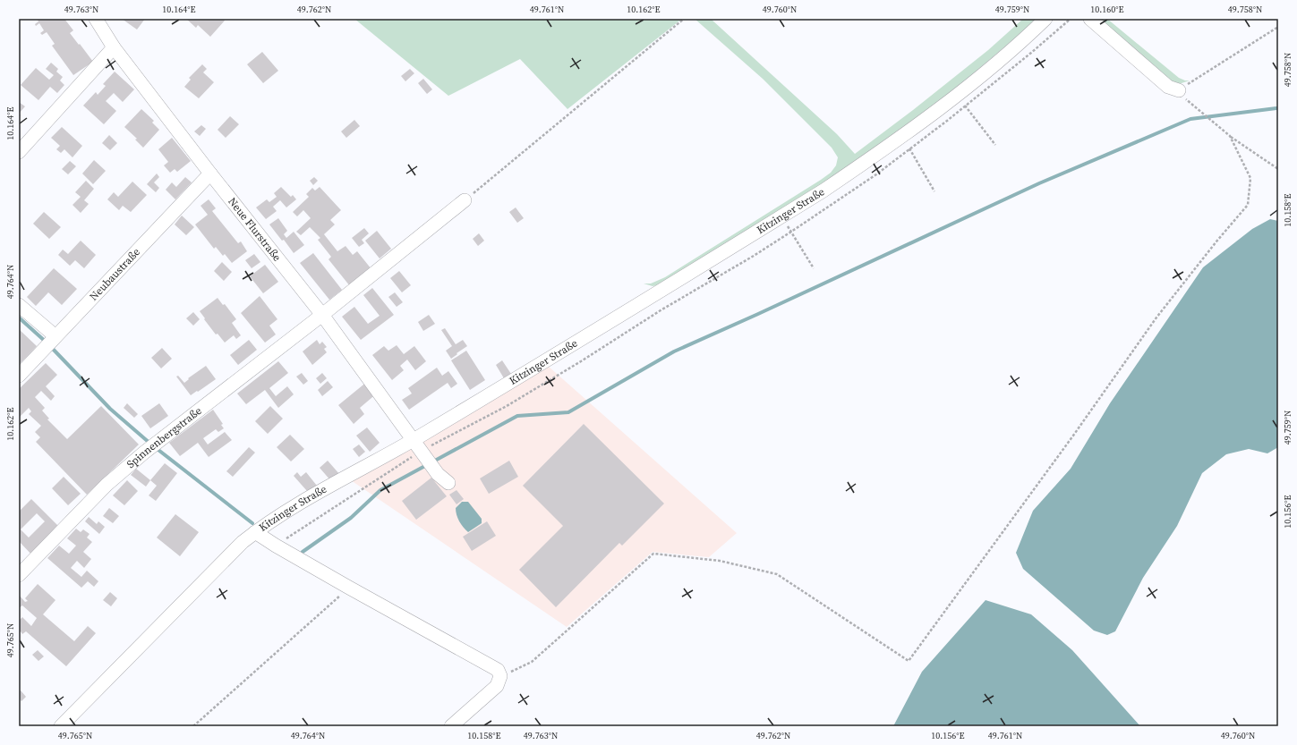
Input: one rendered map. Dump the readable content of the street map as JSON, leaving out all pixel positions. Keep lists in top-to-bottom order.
{
  "streets": {
    "street": [
      "Kitzinger Straße",
      "Neue Flurstraße",
      "Neubaustraße",
      "Spinnenbergstraße"
    ]
  },
  "crossings": [
    ["Kitzinger Straße", "Neue Flurstraße"],
    ["Neue Flurstraße", "Neubaustraße"],
    ["Neue Flurstraße", "Spinnenbergstraße"]
  ],
  "coordinates": [
    "49.763°N",
    "10.164°E",
    "49.762°N",
    "49.761°N",
    "10.162°E",
    "49.760°N",
    "49.759°N",
    "10.160°E",
    "49.758°N",
    "10.158°E",
    "49.764°N",
    "10.156°E",
    "49.765°N"
  ]
}
